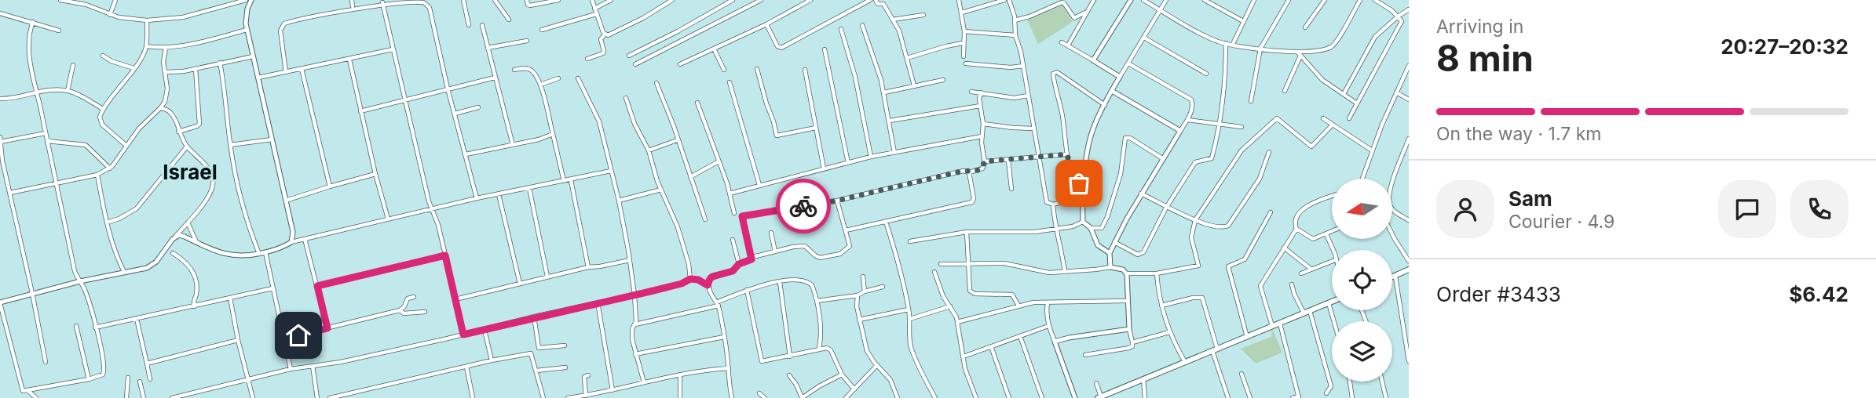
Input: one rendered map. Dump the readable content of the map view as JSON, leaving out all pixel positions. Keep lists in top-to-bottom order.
{
  "districts": ["Israel"],
  "north": "left",
  "page": {
    "heading": ["8 min", "Arriving in", "20:27–20:32"],
    "panel": [
      "Sam",
      "Courier · 4.9",
      "Order #3433",
      "$6.42"
    ],
    "bar": "On the way · 1.7 km"
  }
}
